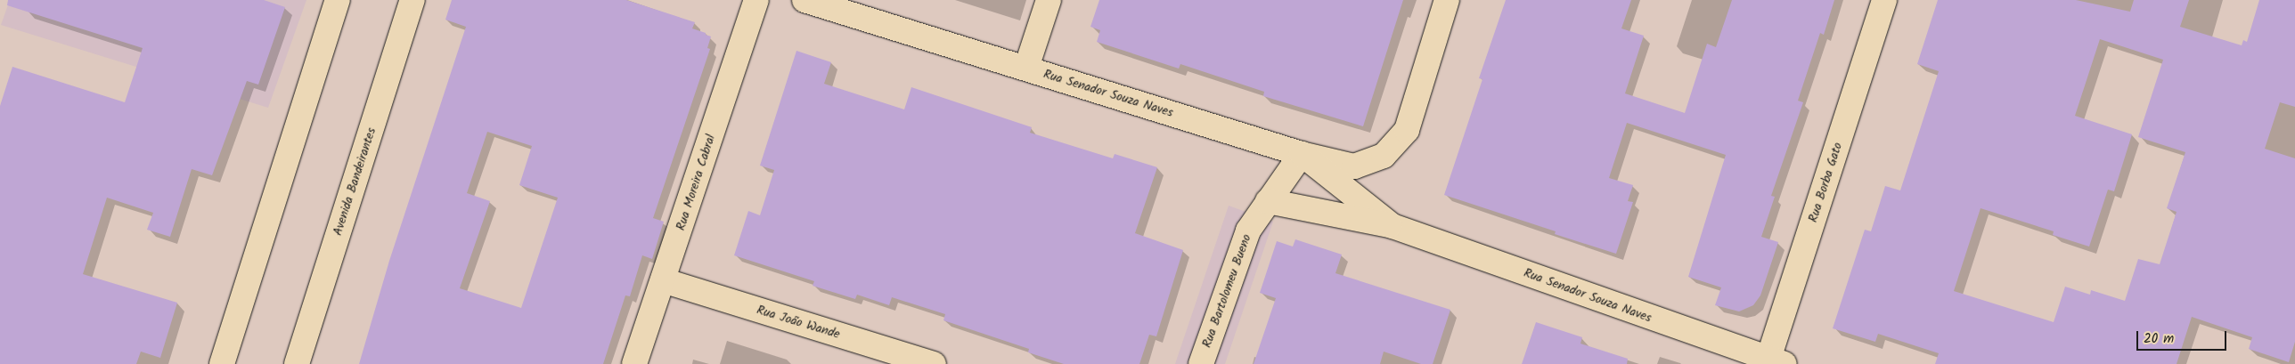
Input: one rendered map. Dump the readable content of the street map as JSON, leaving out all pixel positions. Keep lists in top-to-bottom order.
{
  "streets": {
    "main road": [
      "Rua Senador Souza Naves",
      "Avenida Bandeirantes",
      "Rua Moreira Cabral",
      "Rua Borba Gato",
      "Rua Bartolomeu Bueno",
      "Rua João Wande"
    ]
  },
  "crossings": [
    ["Rua Senador Souza Naves", "Rua Borba Gato"],
    ["Rua Senador Souza Naves", "Rua Bartolomeu Bueno"],
    ["Rua Moreira Cabral", "Rua João Wande"]
  ],
  "scale_bar": "20 m"
}
